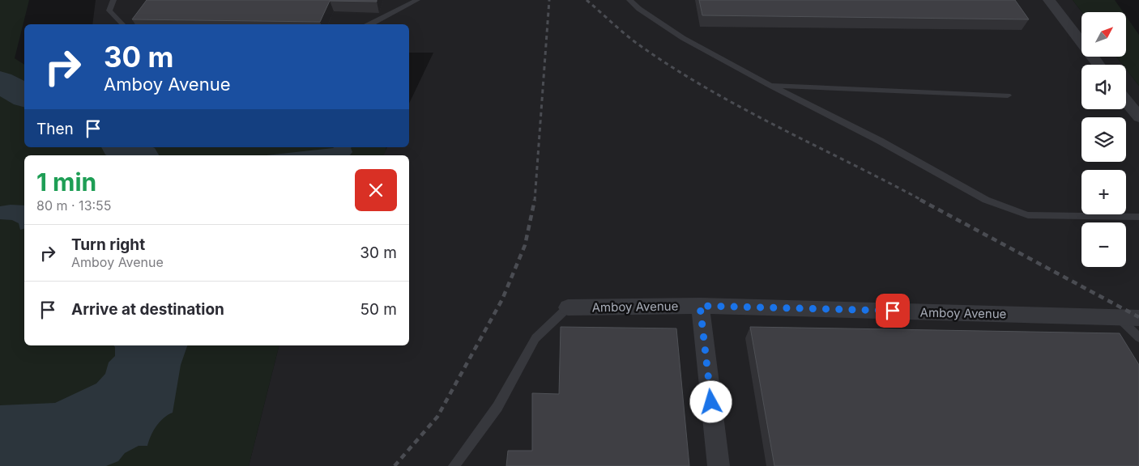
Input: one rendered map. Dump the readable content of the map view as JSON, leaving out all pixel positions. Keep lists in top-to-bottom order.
{
  "streets": {
    "street": ["Amboy Avenue"]
  },
  "north": "top right",
  "page": {
    "map_buttons": ["+", "−"],
    "turn": ["30 m", "Amboy Avenue"],
    "then": "Then",
    "heading": ["1 min", "80 m · 13:55"],
    "list": [
      {
        "name": "Turn right",
        "note": "Amboy Avenue",
        "value": "30 m"
      },
      {
        "name": "Arrive at destination",
        "value": "50 m"
      }
    ]
  }
}
